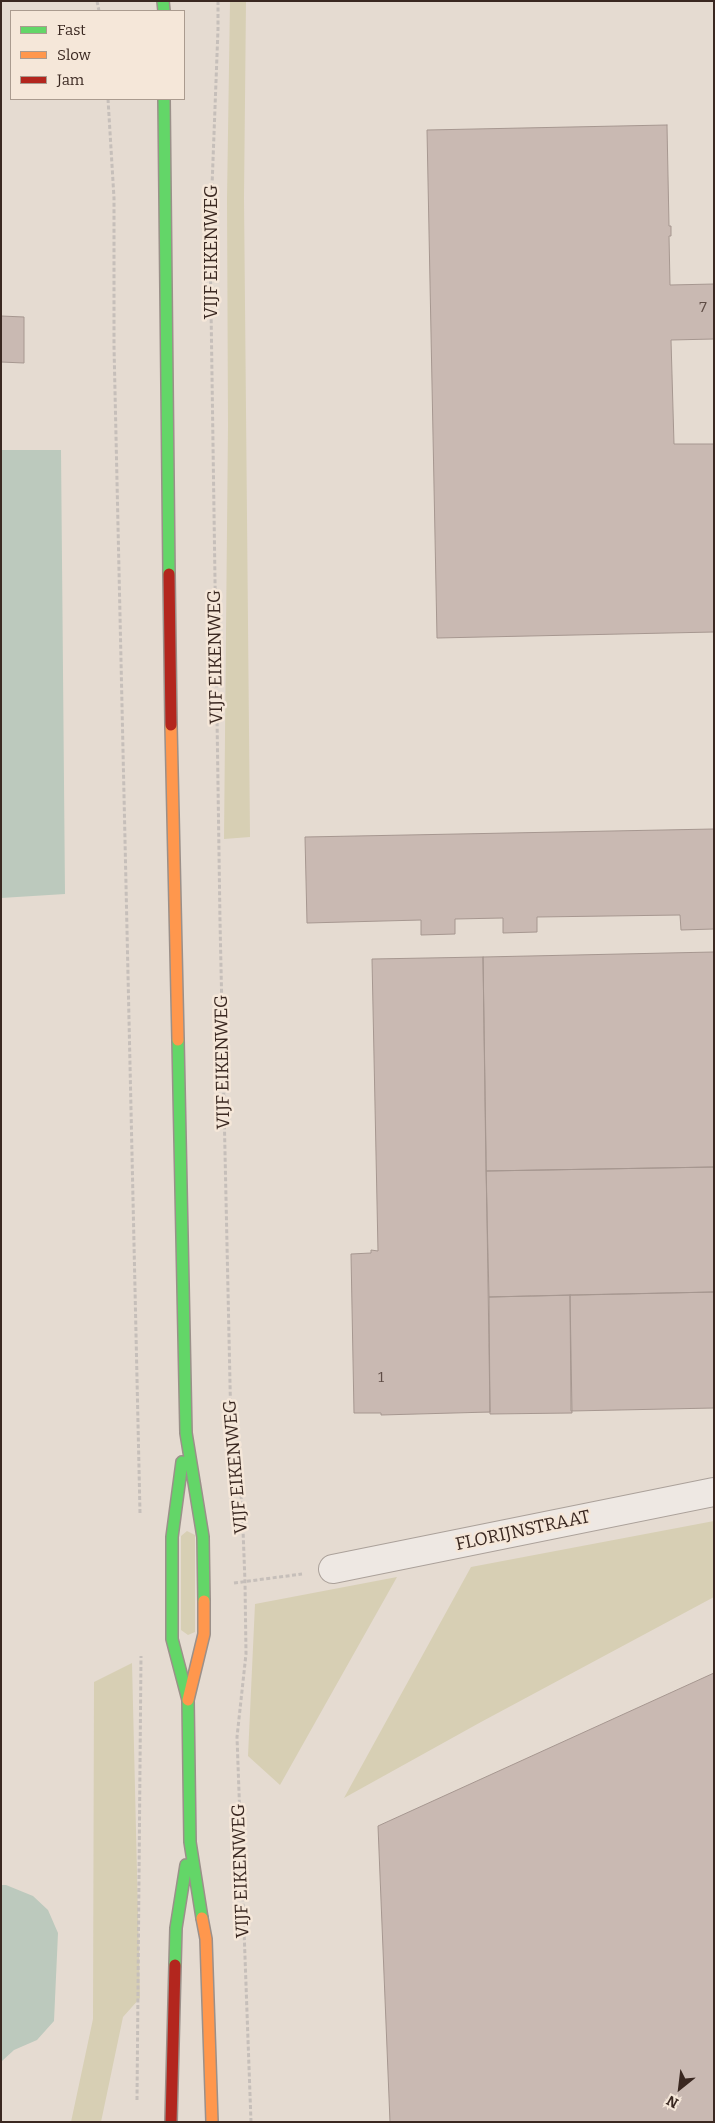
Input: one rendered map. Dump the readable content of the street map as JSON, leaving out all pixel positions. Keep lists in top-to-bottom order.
{
  "streets": {
    "street": ["FLORIJNSTRAAT"],
    "path": ["VIJF EIKENWEG"]
  },
  "house_numbers": ["7", "1"],
  "legend": ["Fast", "Slow", "Jam"],
  "north": "bottom left"
}
